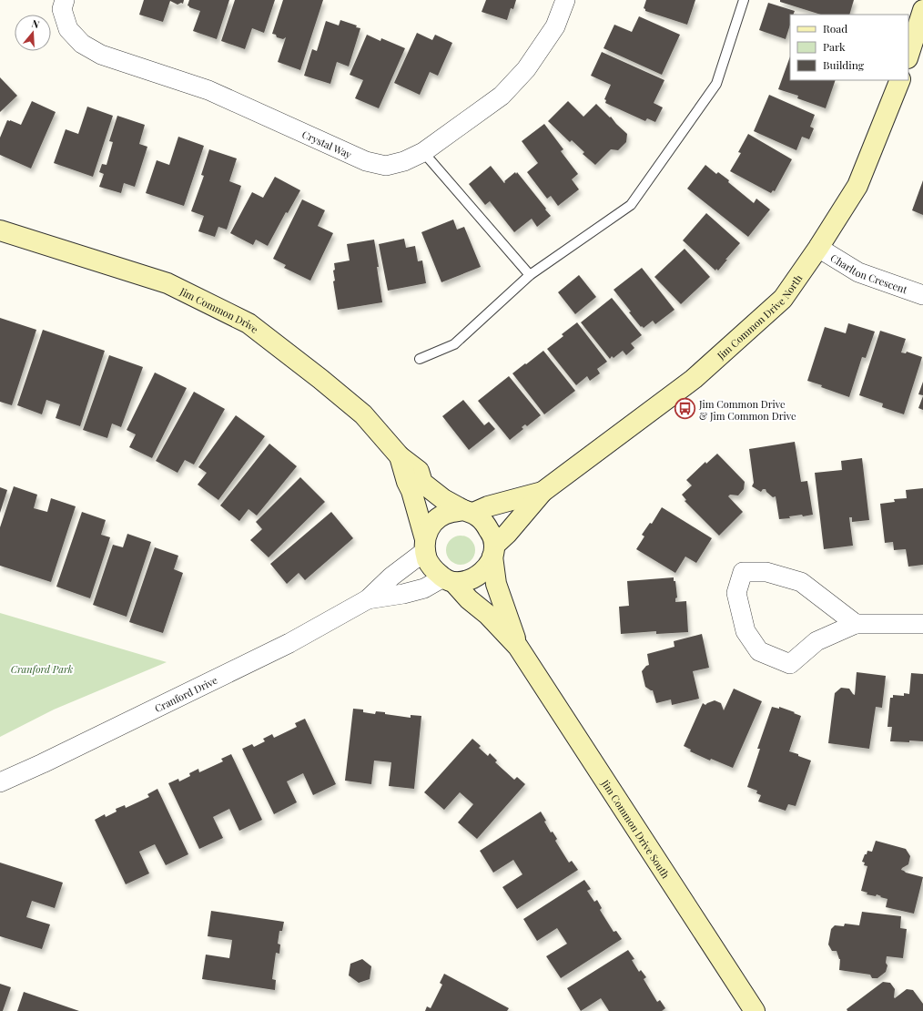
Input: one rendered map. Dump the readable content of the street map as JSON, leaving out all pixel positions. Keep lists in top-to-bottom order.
{
  "streets": {
    "street": [
      "Crystal Way",
      "Charlton Crescent",
      "Jim Common Drive",
      "Jim Common Drive North",
      "Cranford Drive",
      "Jim Common Drive South"
    ]
  },
  "crossings": [
    ["Charlton Crescent", "Jim Common Drive North"],
    ["Jim Common Drive", "Jim Common Drive North"],
    ["Jim Common Drive", "Cranford Drive"],
    ["Jim Common Drive", "Jim Common Drive South"],
    ["Jim Common Drive North", "Cranford Drive"],
    ["Jim Common Drive North", "Jim Common Drive South"],
    ["Cranford Drive", "Jim Common Drive South"]
  ],
  "parks": ["Cranford Park"],
  "places": {
    "bus stop": ["Jim Common Drive & Jim Common Drive"]
  },
  "legend": ["Road", "Park", "Building"],
  "north": "top"
}
